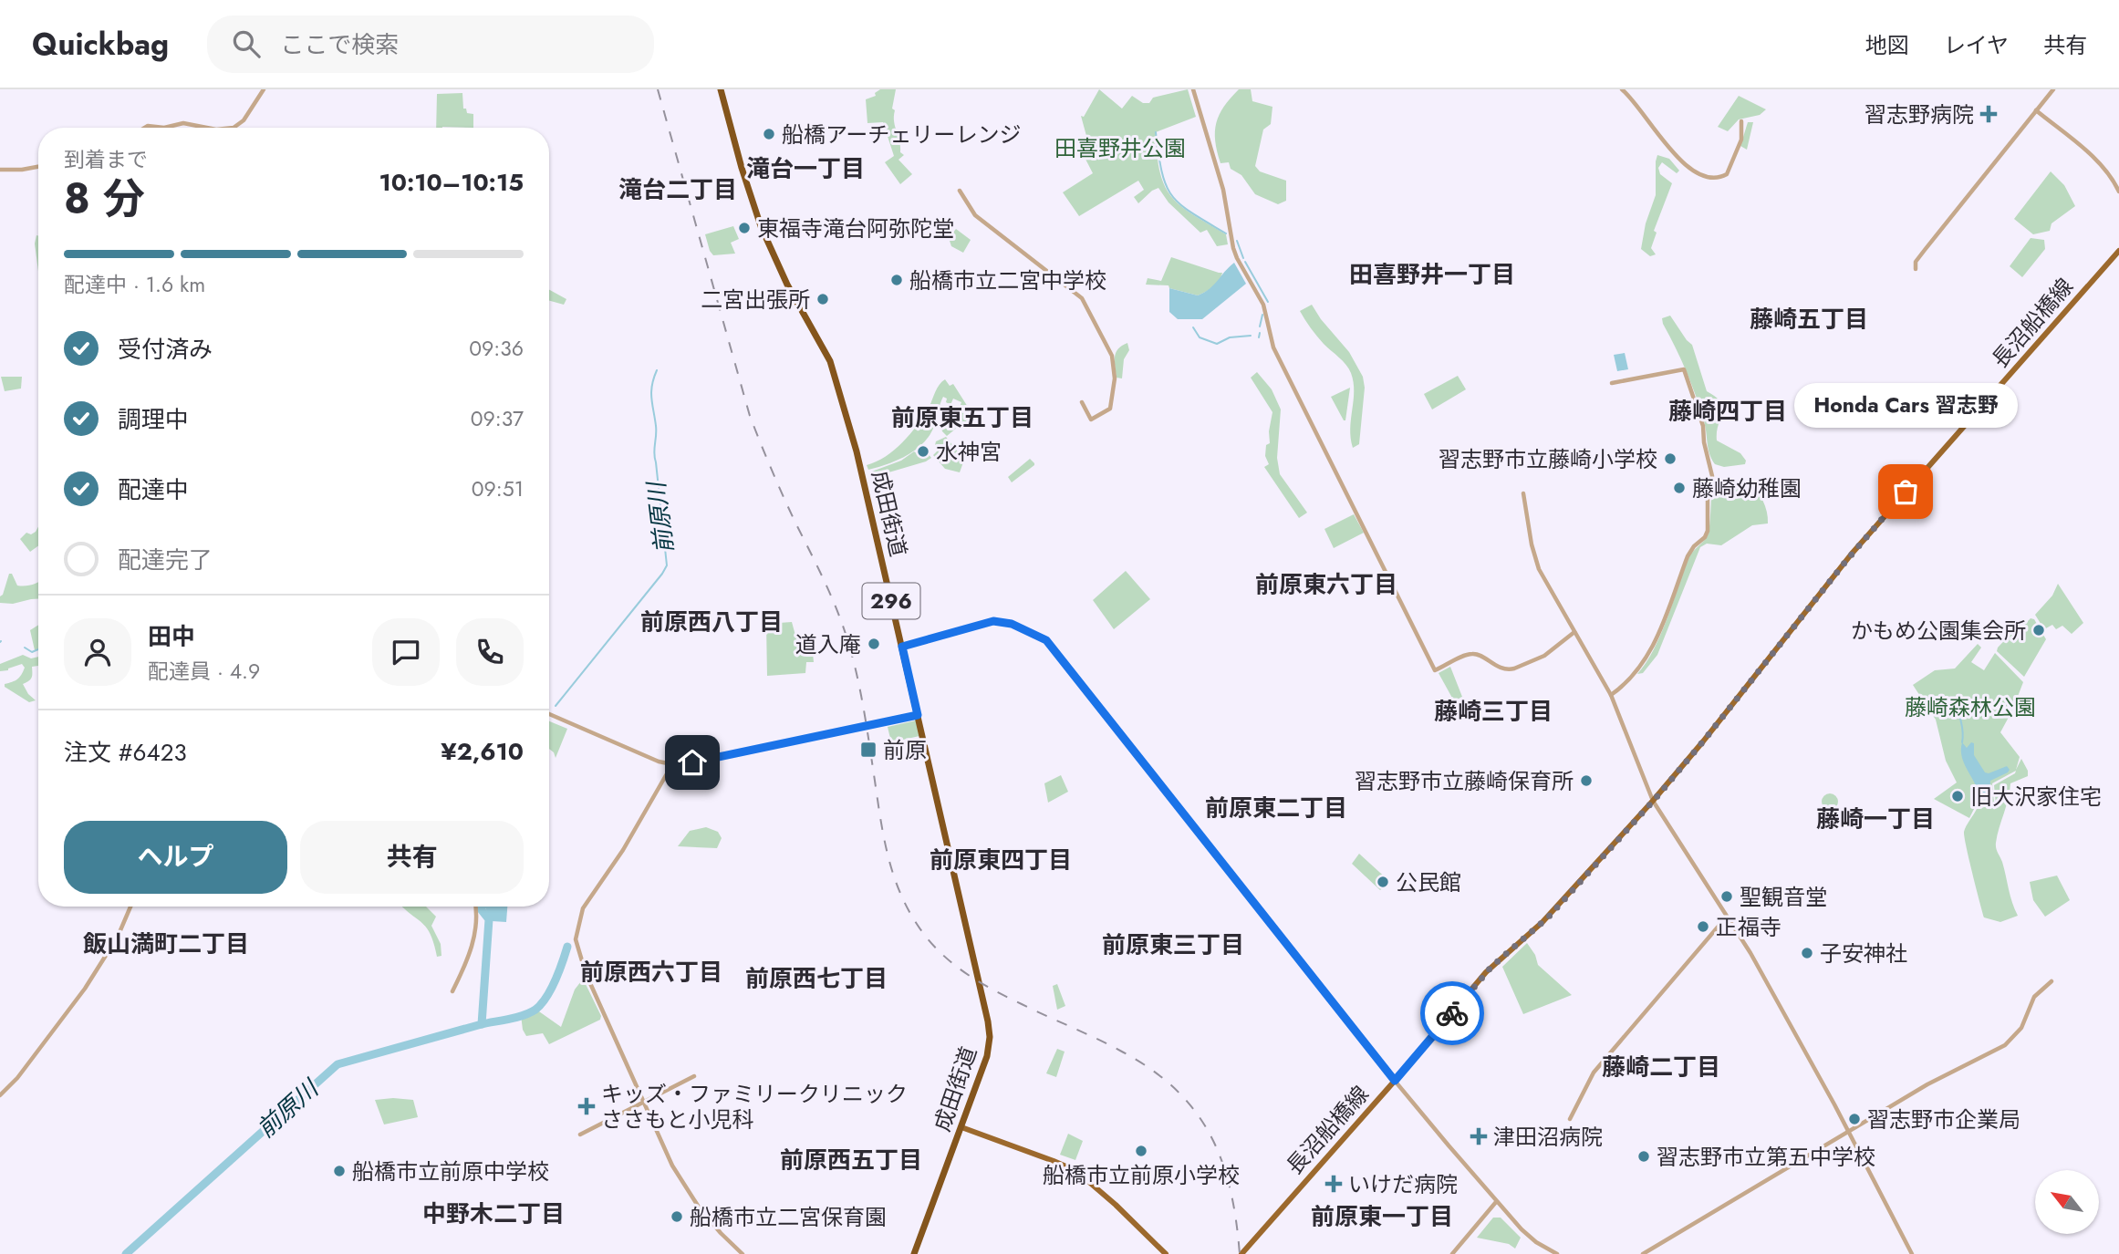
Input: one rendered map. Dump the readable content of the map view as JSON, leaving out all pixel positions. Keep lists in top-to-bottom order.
{
  "streets": {
    "highway": ["成田街道", "296"],
    "main road": ["長沼船橋線"]
  },
  "districts": [
    "滝台一丁目",
    "滝台二丁目",
    "田喜野井一丁目",
    "藤崎五丁目",
    "藤崎四丁目",
    "前原東五丁目",
    "前原東六丁目",
    "前原西八丁目",
    "藤崎三丁目",
    "前原東二丁目",
    "藤崎一丁目",
    "前原東四丁目",
    "飯山満町二丁目",
    "前原東三丁目",
    "前原西六丁目",
    "前原西七丁目",
    "藤崎二丁目",
    "前原西五丁目",
    "中野木二丁目",
    "前原東一丁目"
  ],
  "water": ["前原川"],
  "parks": ["田喜野井公園", "藤崎森林公園"],
  "places": {
    "health": [
      "習志野病院",
      "キッズ・ファミリークリニック ささもと小児科",
      "津田沼病院",
      "いけだ病院"
    ],
    "other": [
      "船橋アーチェリーレンジ",
      "東福寺滝台阿弥陀堂",
      "船橋市立二宮中学校",
      "二宮出張所",
      "水神宮",
      "習志野市立藤崎小学校",
      "藤崎幼稚園",
      "Honda Cars 習志野",
      "かもめ公園集会所",
      "道入庵",
      "習志野市立藤崎保育所",
      "旧大沢家住宅",
      "公民館",
      "聖観音堂",
      "正福寺",
      "子安神社",
      "習志野市企業局",
      "船橋市立前原小学校",
      "習志野市立第五中学校",
      "船橋市立前原中学校",
      "船橋市立二宮保育園"
    ],
    "transit": ["前原"]
  },
  "north": "top left",
  "page": {
    "header": "Quickbag",
    "search": "ここで検索",
    "nav": ["地図", "レイヤ", "共有"],
    "heading": ["8 分", "到着まで", "10:10–10:15"],
    "panel": [
      "田中",
      "配達員 · 4.9",
      "注文 #6423",
      "¥2,610"
    ],
    "bar": "配達中 · 1.6 km",
    "list": [
      ["受付済み", "09:36"],
      ["調理中", "09:37"],
      ["配達中", "09:51"],
      "配達完了"
    ],
    "bubble": "Honda Cars 習志野",
    "buttons": ["ヘルプ", "共有"]
  }
}
